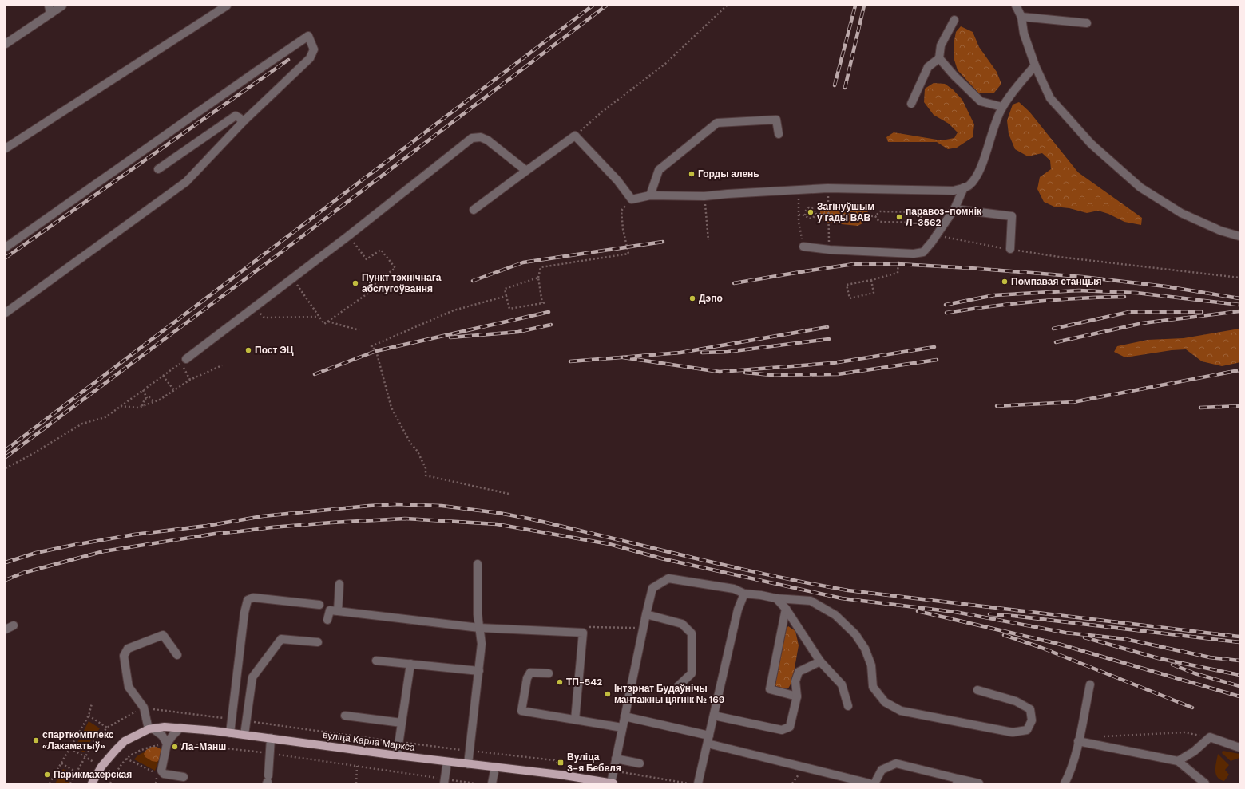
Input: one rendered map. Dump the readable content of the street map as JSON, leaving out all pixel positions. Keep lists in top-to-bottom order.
{
  "streets": {
    "main road": ["вуліца Карла Маркса"]
  },
  "places": {
    "other": [
      "Горды алень",
      "Загінуўшым у гады ВАВ",
      "паравоз-помнік Л-3562",
      "Помпавая станцыя",
      "Пункт тэхнічнага абслугоўвання",
      "Дэпо",
      "Пост ЭЦ",
      "ТП-542",
      "Інтэрнат Будаўнічы мантажны цягнік № 169",
      "спарткомплекс «Лакаматыў»",
      "Ла-Манш",
      "Парикмахерская"
    ],
    "transit": ["Вуліца 3-я Бебеля"]
  }
}
